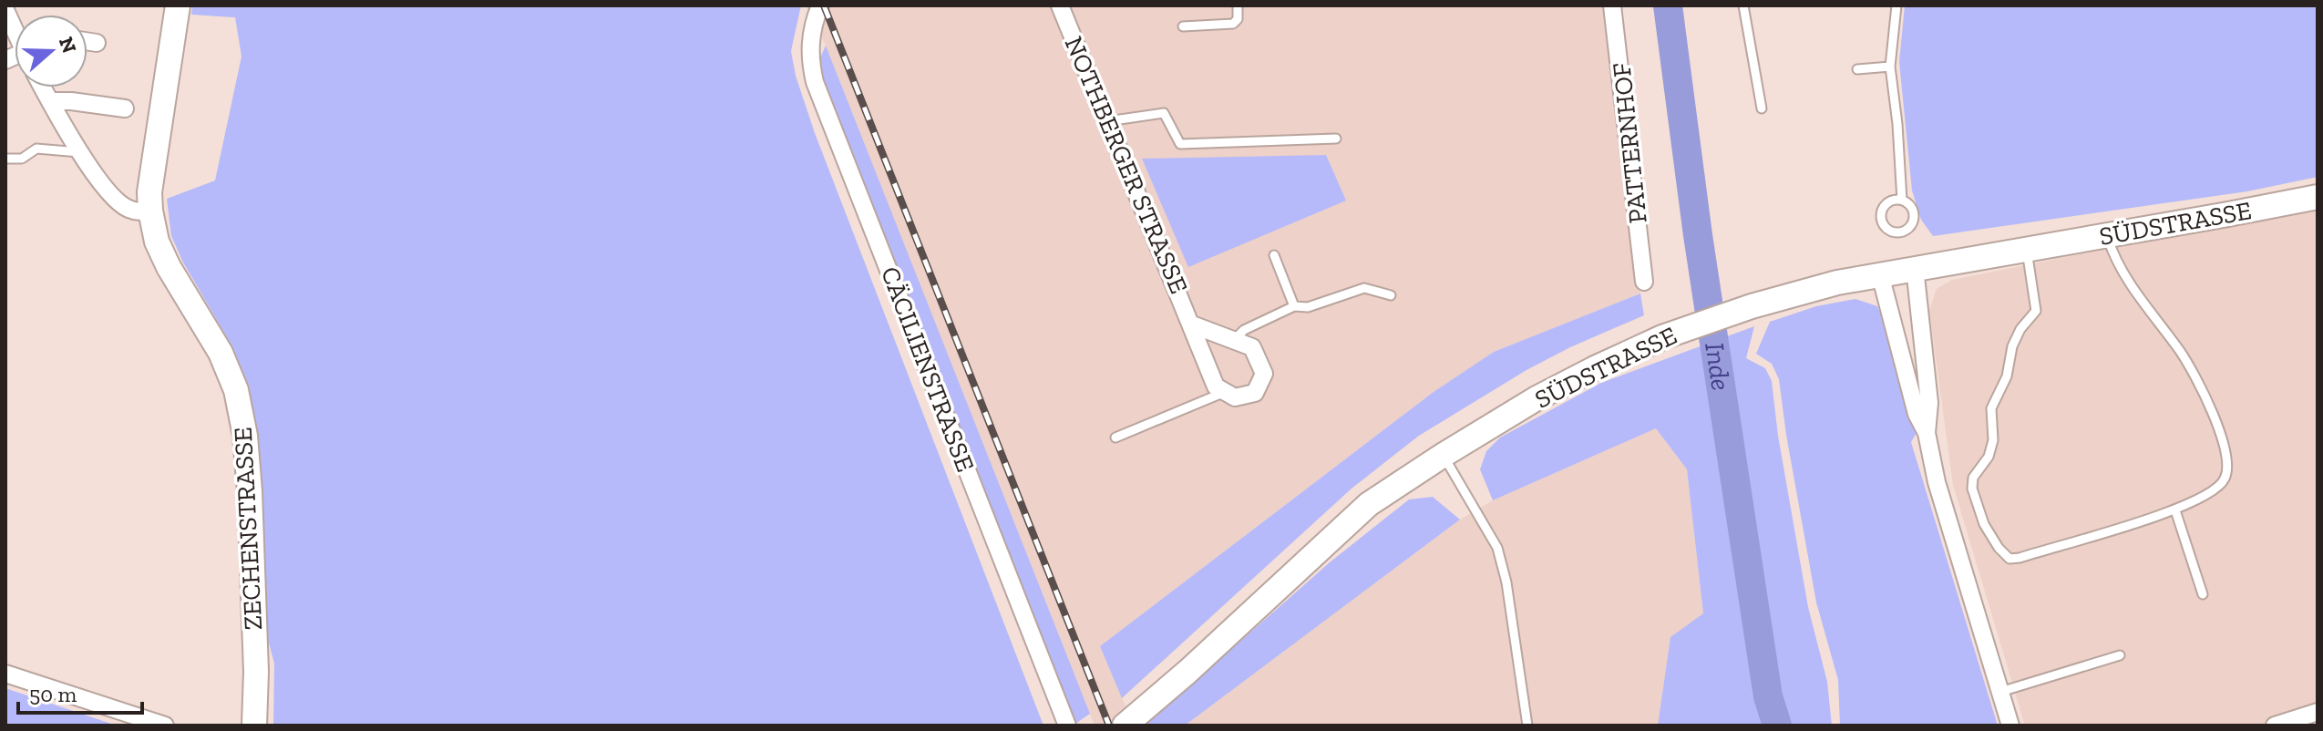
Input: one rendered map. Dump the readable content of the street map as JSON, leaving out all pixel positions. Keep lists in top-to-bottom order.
{
  "streets": {
    "main road": ["SÜDSTRASSE", "ZECHENSTRASSE"],
    "street": ["PATTERNHOF", "NOTHBERGER STRASSE", "CÄCILIENSTRASSE"]
  },
  "water": ["Inde"],
  "scale_bar": "50 m",
  "north": "right"
}
